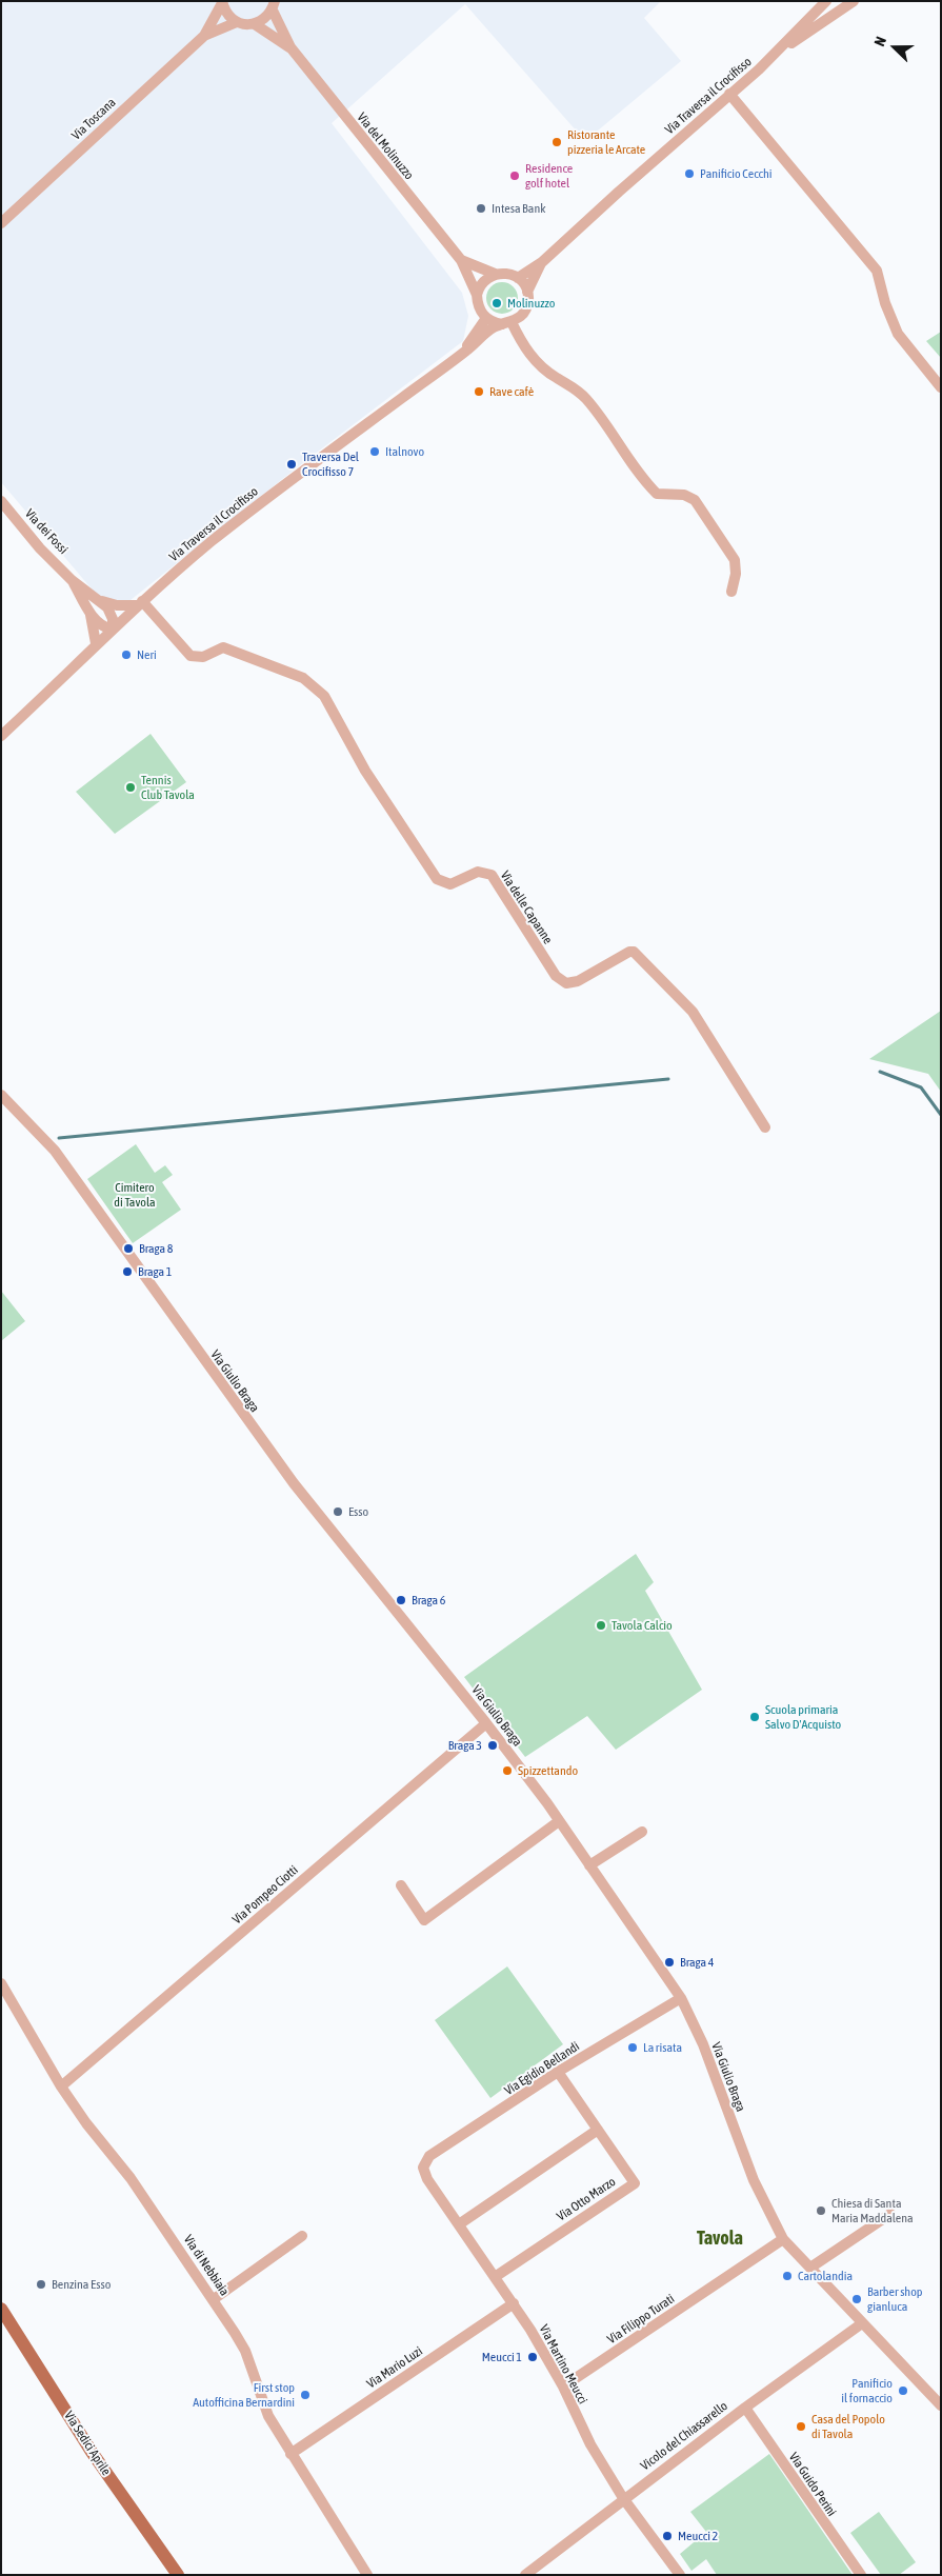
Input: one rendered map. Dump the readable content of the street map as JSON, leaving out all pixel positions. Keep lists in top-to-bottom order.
{
  "streets": {
    "main road": ["Via Sedici Aprile"],
    "street": [
      "Via Traversa il Crocifisso",
      "Via Toscana",
      "Via del Molinuzzo",
      "Via dei Fossi",
      "Via delle Capanne",
      "Via Giulio Braga",
      "Via Pompeo Ciotti",
      "Via Egidio Bellandi",
      "Via Otto Marzo",
      "Via di Nebbiaia",
      "Via Filippo Turati",
      "Via Martino Meucci",
      "Via Mario Luzi",
      "Vicolo del Chiassarello",
      "Via Guido Perini"
    ]
  },
  "crossings": [
    ["Via Traversa il Crocifisso", "Via del Molinuzzo"],
    ["Via Traversa il Crocifisso", "Via dei Fossi"],
    ["Via Traversa il Crocifisso", "Via delle Capanne"],
    ["Via dei Fossi", "Via delle Capanne"],
    ["Via Giulio Braga", "Via Pompeo Ciotti"],
    ["Via Giulio Braga", "Via Egidio Bellandi"],
    ["Via Giulio Braga", "Via Filippo Turati"],
    ["Via Giulio Braga", "Vicolo del Chiassarello"],
    ["Via Pompeo Ciotti", "Via di Nebbiaia"],
    ["Via Egidio Bellandi", "Via Otto Marzo"],
    ["Via Egidio Bellandi", "Via Martino Meucci"],
    ["Via Otto Marzo", "Via Martino Meucci"],
    ["Via di Nebbiaia", "Via Mario Luzi"],
    ["Via Filippo Turati", "Via Martino Meucci"],
    ["Via Martino Meucci", "Via Mario Luzi"],
    ["Via Martino Meucci", "Vicolo del Chiassarello"],
    ["Vicolo del Chiassarello", "Via Guido Perini"]
  ],
  "districts": ["Tavola"],
  "parks": ["Cimitero di Tavola"],
  "places": [
    "Ristorante pizzeria le Arcate",
    "Panificio Cecchi",
    "Residence golf hotel",
    "Intesa Bank",
    "Molinuzzo",
    "Rave cafè",
    "Italnovo",
    "Traversa Del Crocifisso 7",
    "Neri",
    "Tennis Club Tavola",
    "Braga 8",
    "Braga 1",
    "Esso",
    "Braga 6",
    "Tavola Calcio",
    "Scuola primaria Salvo D'Acquisto",
    "Braga 3",
    "Spizzettando",
    "Braga 4",
    "La risata",
    "Chiesa di Santa Maria Maddalena",
    "Cartolandia",
    "Benzina Esso",
    "Barber shop gianluca",
    "Meucci 1",
    "Panificio il fornaccio",
    "First stop Autofficina Bernardini",
    "Casa del Popolo di Tavola",
    "Meucci 2"
  ],
  "north": "left"
}
